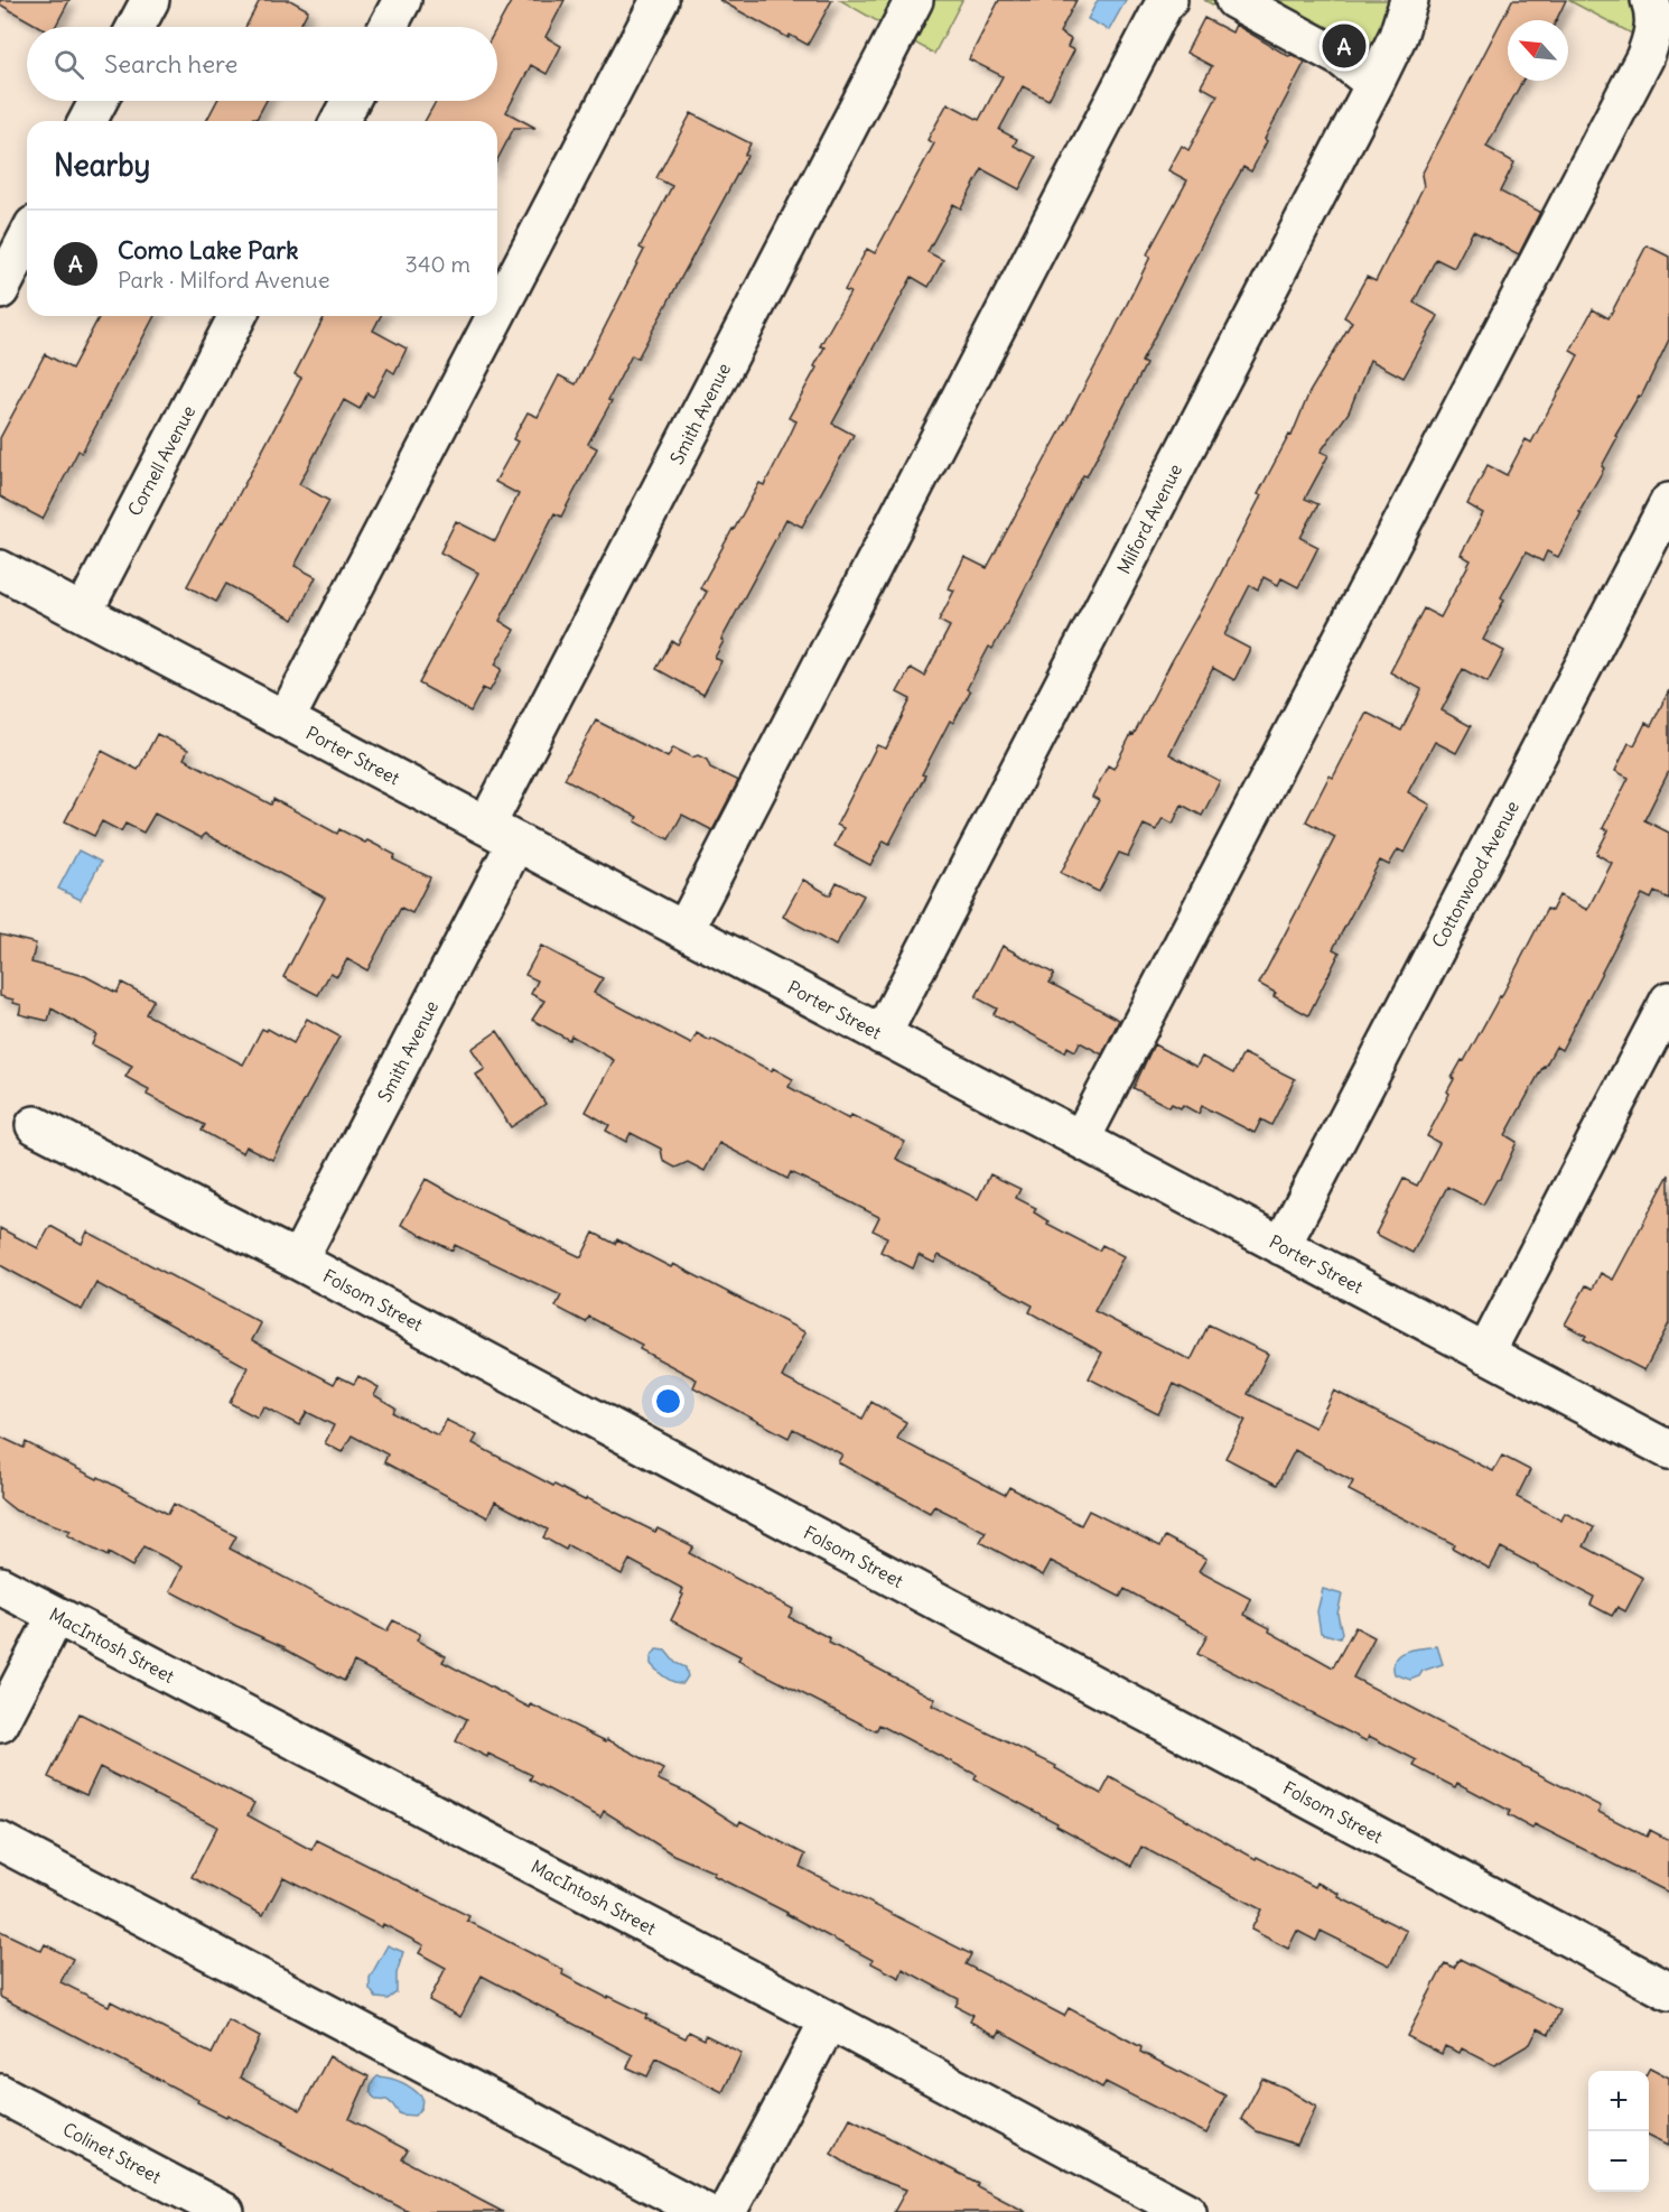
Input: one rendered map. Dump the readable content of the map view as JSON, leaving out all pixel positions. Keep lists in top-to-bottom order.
{
  "streets": {
    "street": [
      "Smith Avenue",
      "Cornell Avenue",
      "Milford Avenue",
      "Porter Street",
      "Cottonwood Avenue",
      "Folsom Street",
      "MacIntosh Street",
      "Colinet Street"
    ]
  },
  "crossings": [
    ["Smith Avenue", "Porter Street"],
    ["Smith Avenue", "Folsom Street"],
    ["Cornell Avenue", "Porter Street"],
    ["Milford Avenue", "Porter Street"],
    ["Porter Street", "Cottonwood Avenue"]
  ],
  "north": "top left",
  "page": {
    "pins": "A",
    "search": "Search here",
    "heading": "Nearby",
    "list": [
      {
        "mark": "A",
        "name": "Como Lake Park",
        "note": "Park · Milford Avenue",
        "value": "340 m"
      }
    ],
    "map_buttons": ["+", "−"]
  }
}
